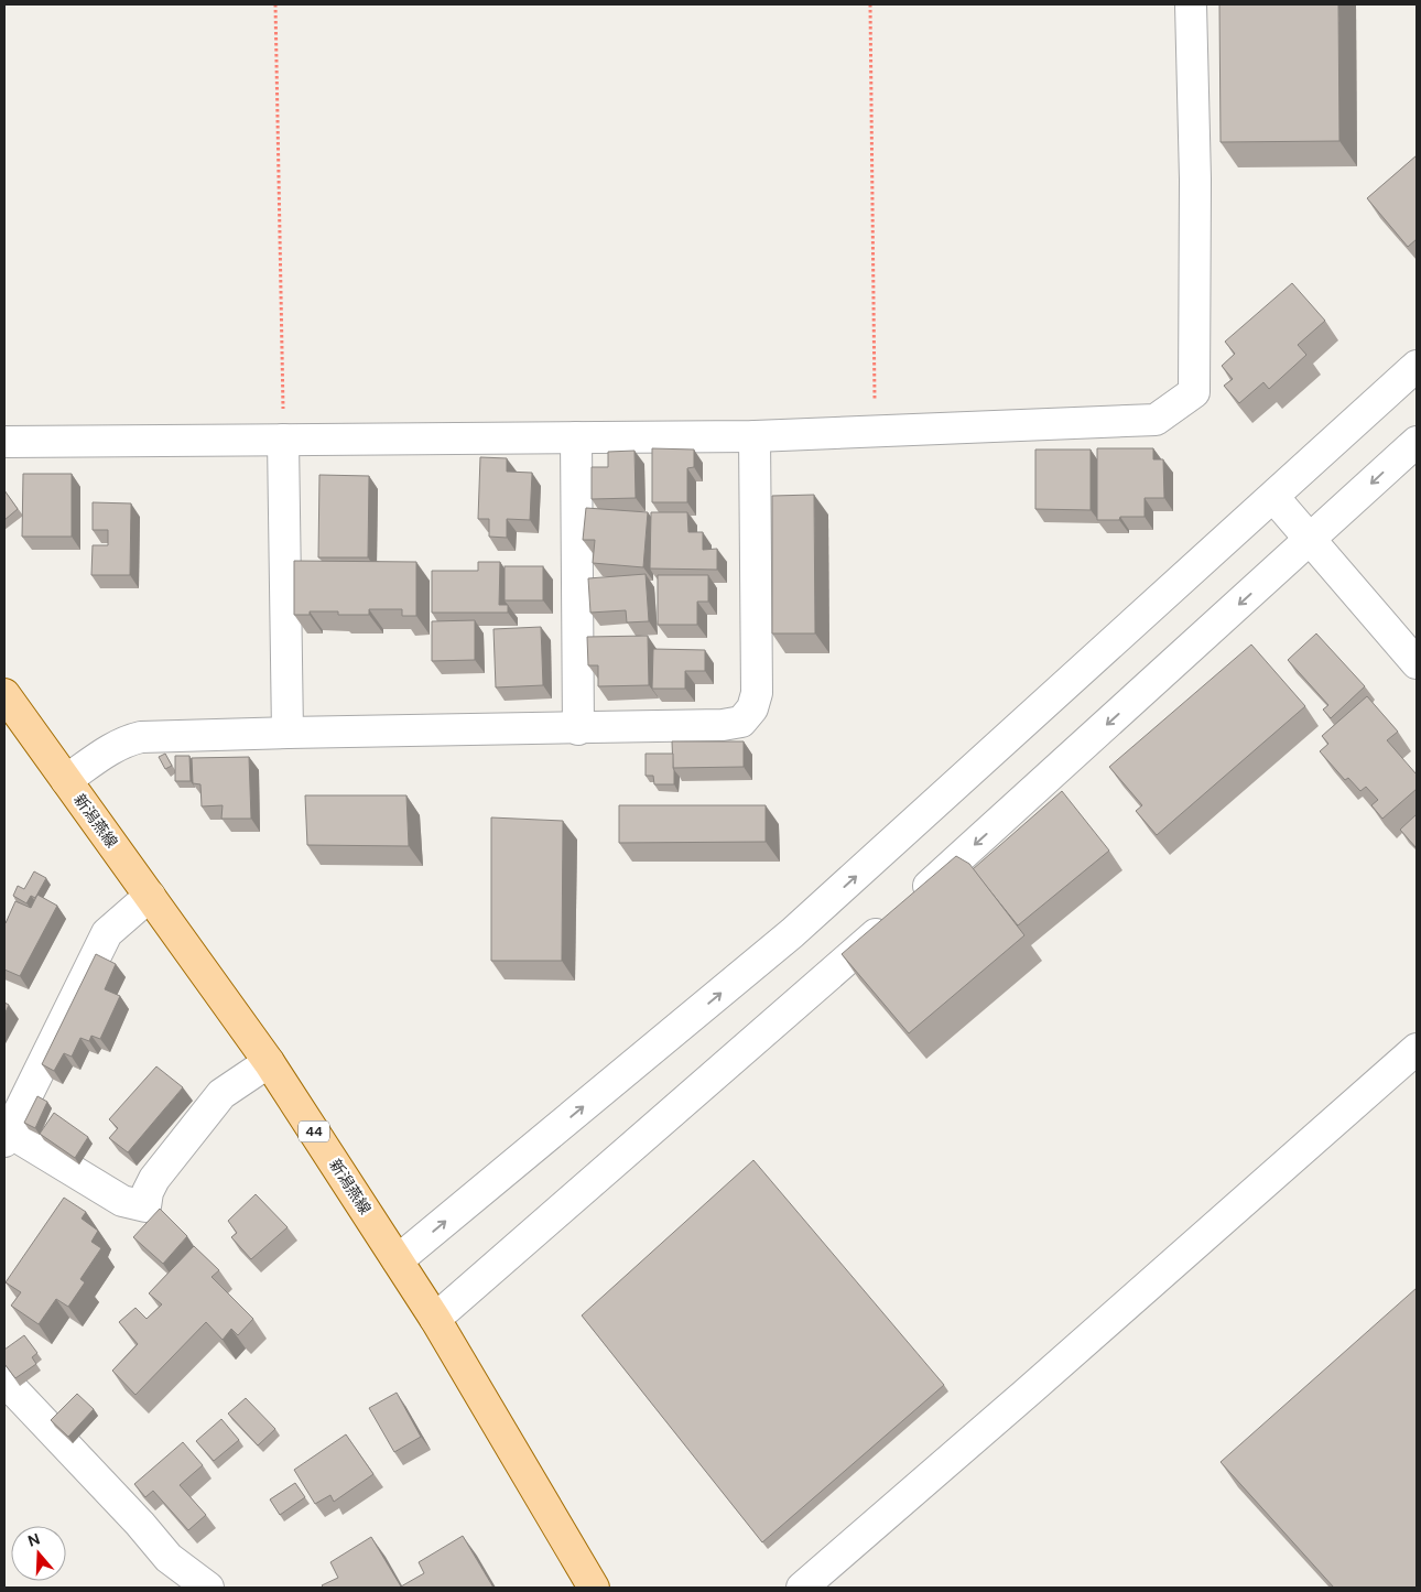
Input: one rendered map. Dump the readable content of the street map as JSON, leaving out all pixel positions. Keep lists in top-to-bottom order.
{
  "streets": {
    "main road": ["新潟燕線", "44"]
  },
  "north": "top"
}
